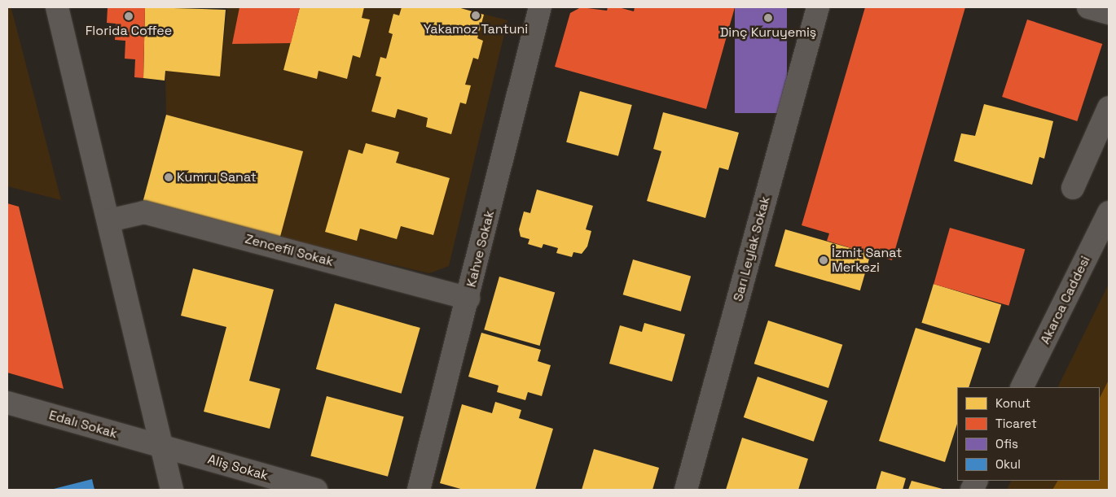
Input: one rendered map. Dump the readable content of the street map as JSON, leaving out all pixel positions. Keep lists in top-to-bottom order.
{
  "streets": {
    "street": [
      "Kahve Sokak",
      "Sarı Leylak Sokak",
      "Zencefil Sokak",
      "Akarca Caddesi",
      "Edalı Sokak",
      "Aliş Sokak"
    ]
  },
  "crossings": [
    ["Kahve Sokak", "Zencefil Sokak"],
    ["Edalı Sokak", "Aliş Sokak"]
  ],
  "places": [
    "Yakamoz Tantuni",
    "Florida Coffee",
    "Dinç Kuruyemiş",
    "Kumru Sanat",
    "İzmit Sanat Merkezi"
  ],
  "legend": [
    "Konut",
    "Ticaret",
    "Ofis",
    "Okul"
  ]
}
